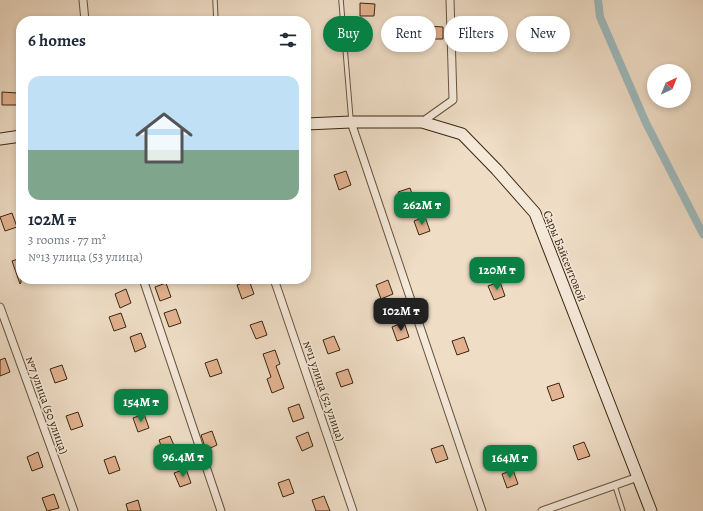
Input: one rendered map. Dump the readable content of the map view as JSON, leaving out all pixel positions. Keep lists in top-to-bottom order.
{
  "streets": {
    "street": ["Сары Байсеитовой", "№11 улица (52 улица)", "№7 улица (50 улица)"]
  },
  "north": "top right",
  "page": {
    "chip": [
      "Buy",
      "Rent",
      "Filters",
      "New"
    ],
    "heading": "6 homes",
    "list": [
      {
        "name": "102M ₸",
        "note": "3 rooms · 77 m² · №13 улица (53 улица)"
      }
    ],
    "price": [
      "262M ₸",
      "120M ₸",
      "102M ₸",
      "154M ₸",
      "96.4M ₸",
      "164M ₸"
    ]
  }
}
